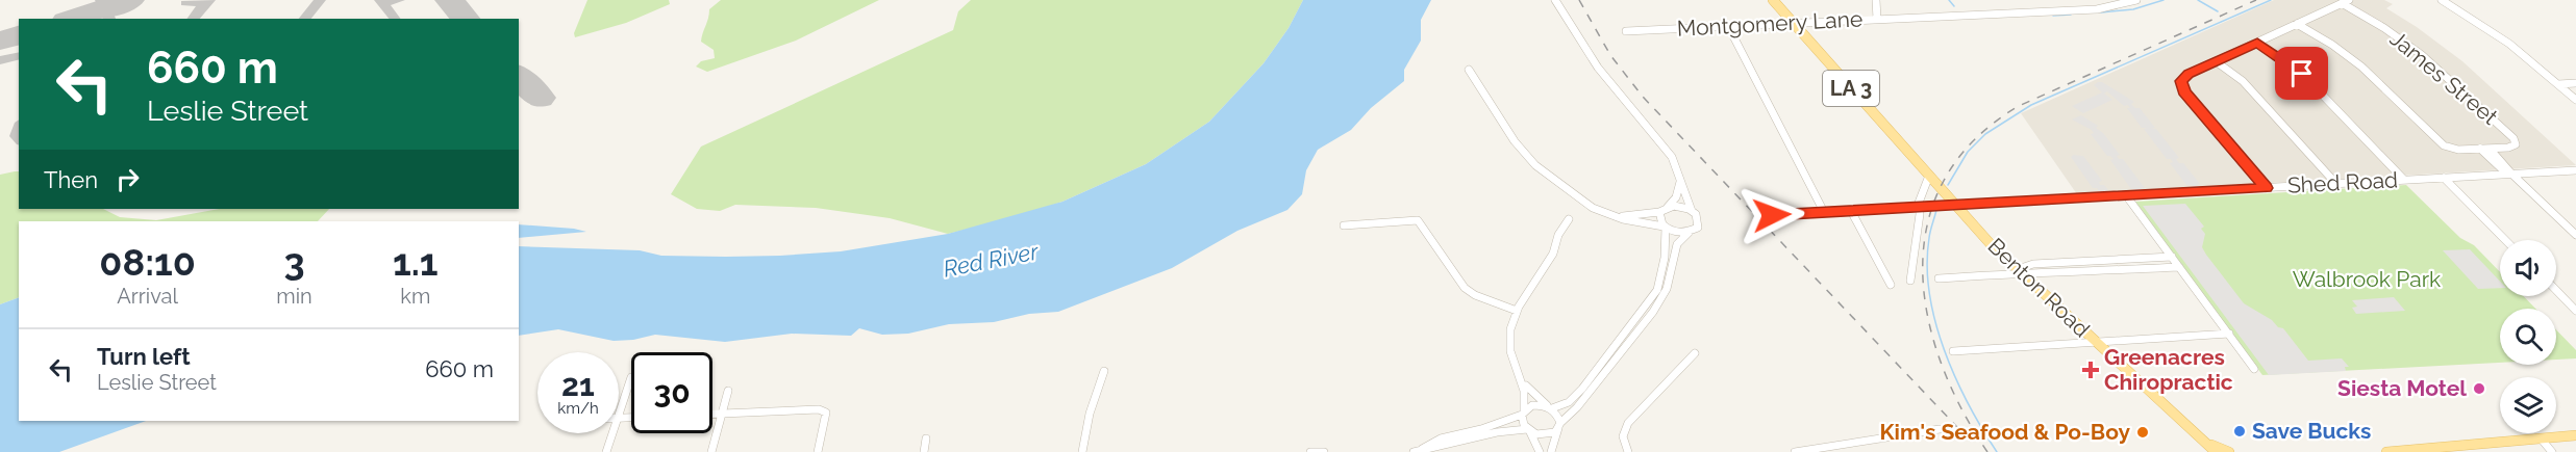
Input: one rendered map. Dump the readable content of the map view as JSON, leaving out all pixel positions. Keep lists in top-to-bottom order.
{
  "streets": {
    "main road": ["LA 3", "Benton Road"],
    "street": ["Montgomery Lane", "James Street", "Shed Road"]
  },
  "crossings": [
    ["Montgomery Lane", "Benton Road"],
    ["James Street", "Shed Road"],
    ["Shed Road", "Benton Road"]
  ],
  "water": ["Red River"],
  "parks": ["Walbrook Park"],
  "places": {
    "health": ["Greenacres Chiropractic"],
    "other": ["Siesta Motel", "Save Bucks", "Kim's Seafood & Po-Boy"]
  },
  "page": {
    "turn": ["660 m", "Leslie Street"],
    "then": "Then",
    "eta": [
      "08:10",
      "Arrival",
      "3",
      "min",
      "1.1",
      "km"
    ],
    "list": [
      {
        "name": "Turn left",
        "note": "Leslie Street",
        "value": "660 m"
      }
    ],
    "speed": "21 km/h",
    "limit": "30"
  }
}
